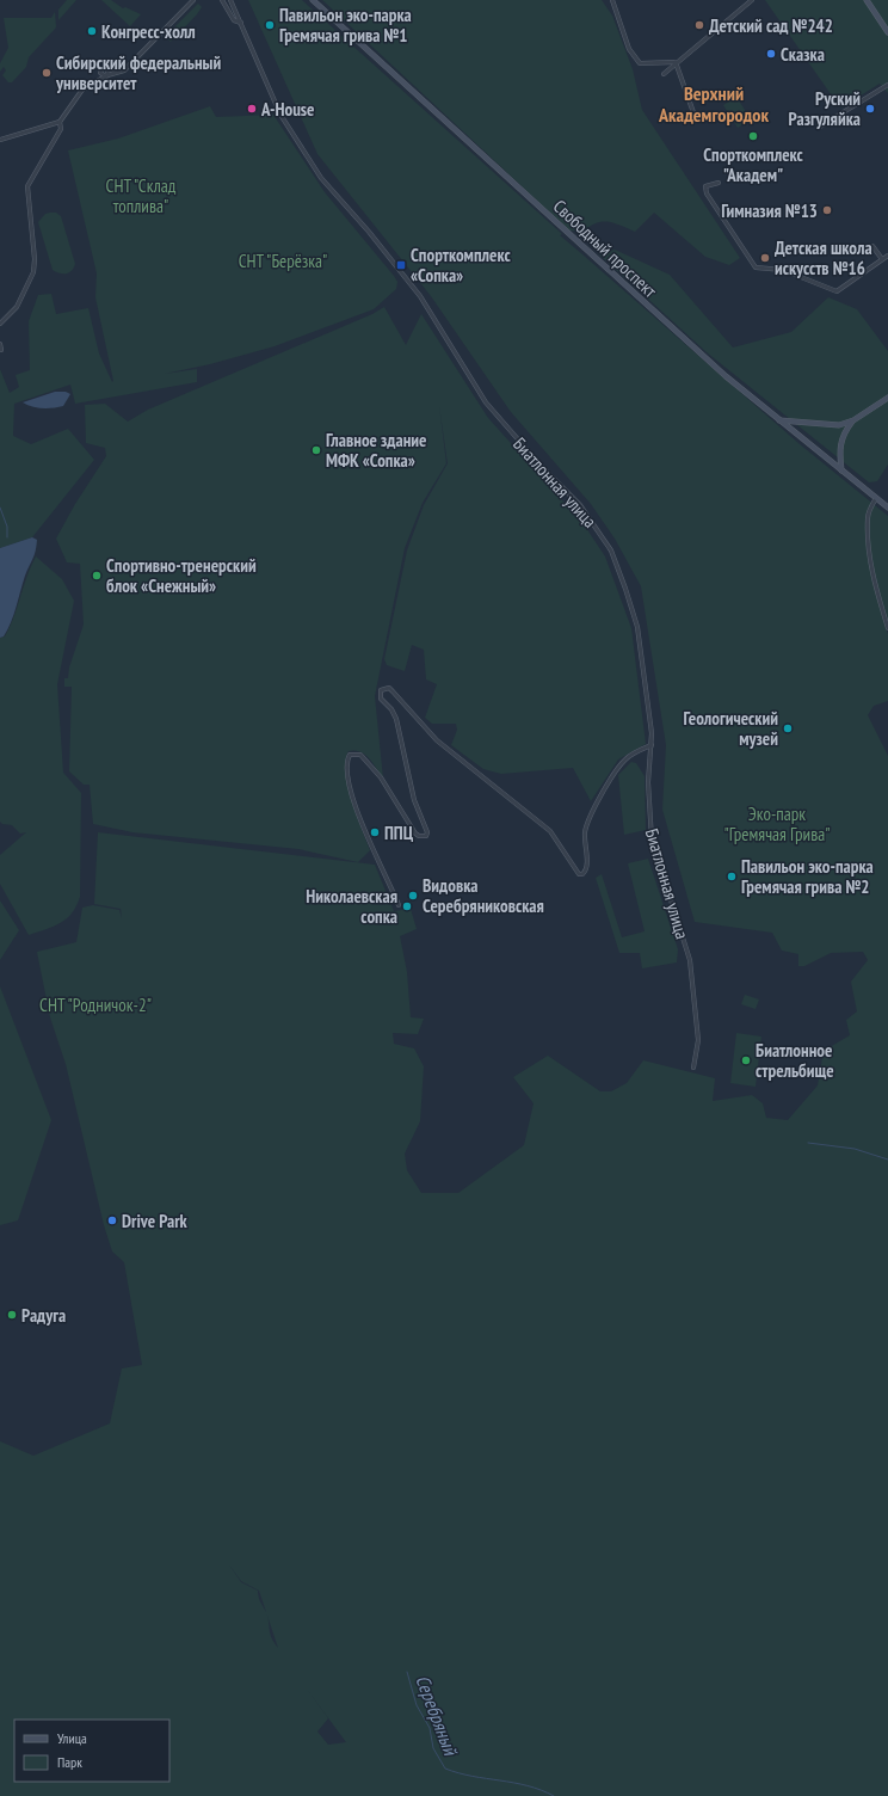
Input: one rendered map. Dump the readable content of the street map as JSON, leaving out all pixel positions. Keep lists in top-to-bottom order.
{
  "streets": {
    "main road": ["Свободный проспект"],
    "street": ["Биатлонная улица"]
  },
  "districts": ["Верхний Академгородок"],
  "water": ["Серебряный"],
  "parks": [
    "СНТ \"Склад топлива\"",
    "СНТ \"Берёзка\"",
    "Эко-парк \"Гремячая Грива\"",
    "СНТ \"Родничок-2\""
  ],
  "places": {
    "other": [
      "Павильон эко-парка Гремячая грива №1",
      "Детский сад №242",
      "Конгресс-холл",
      "Сказка",
      "Сибирский федеральный университет",
      "A-House",
      "Руский Разгуляйка",
      "Спорткомплекс \"Академ\"",
      "Гимназия №13",
      "Детская школа искусств №16",
      "Главное здание МФК «Сопка»",
      "Спортивно-тренерский блок «Снежный»",
      "Геологический музей",
      "ППЦ",
      "Павильон эко-парка Гремячая грива №2",
      "Видовка Серебряниковская",
      "Николаевская сопка",
      "Биатлонное стрельбище",
      "Drive Park",
      "Радуга"
    ],
    "transit": ["Спорткомплекс «Сопка»"]
  },
  "legend": ["Улица", "Парк"]
}
